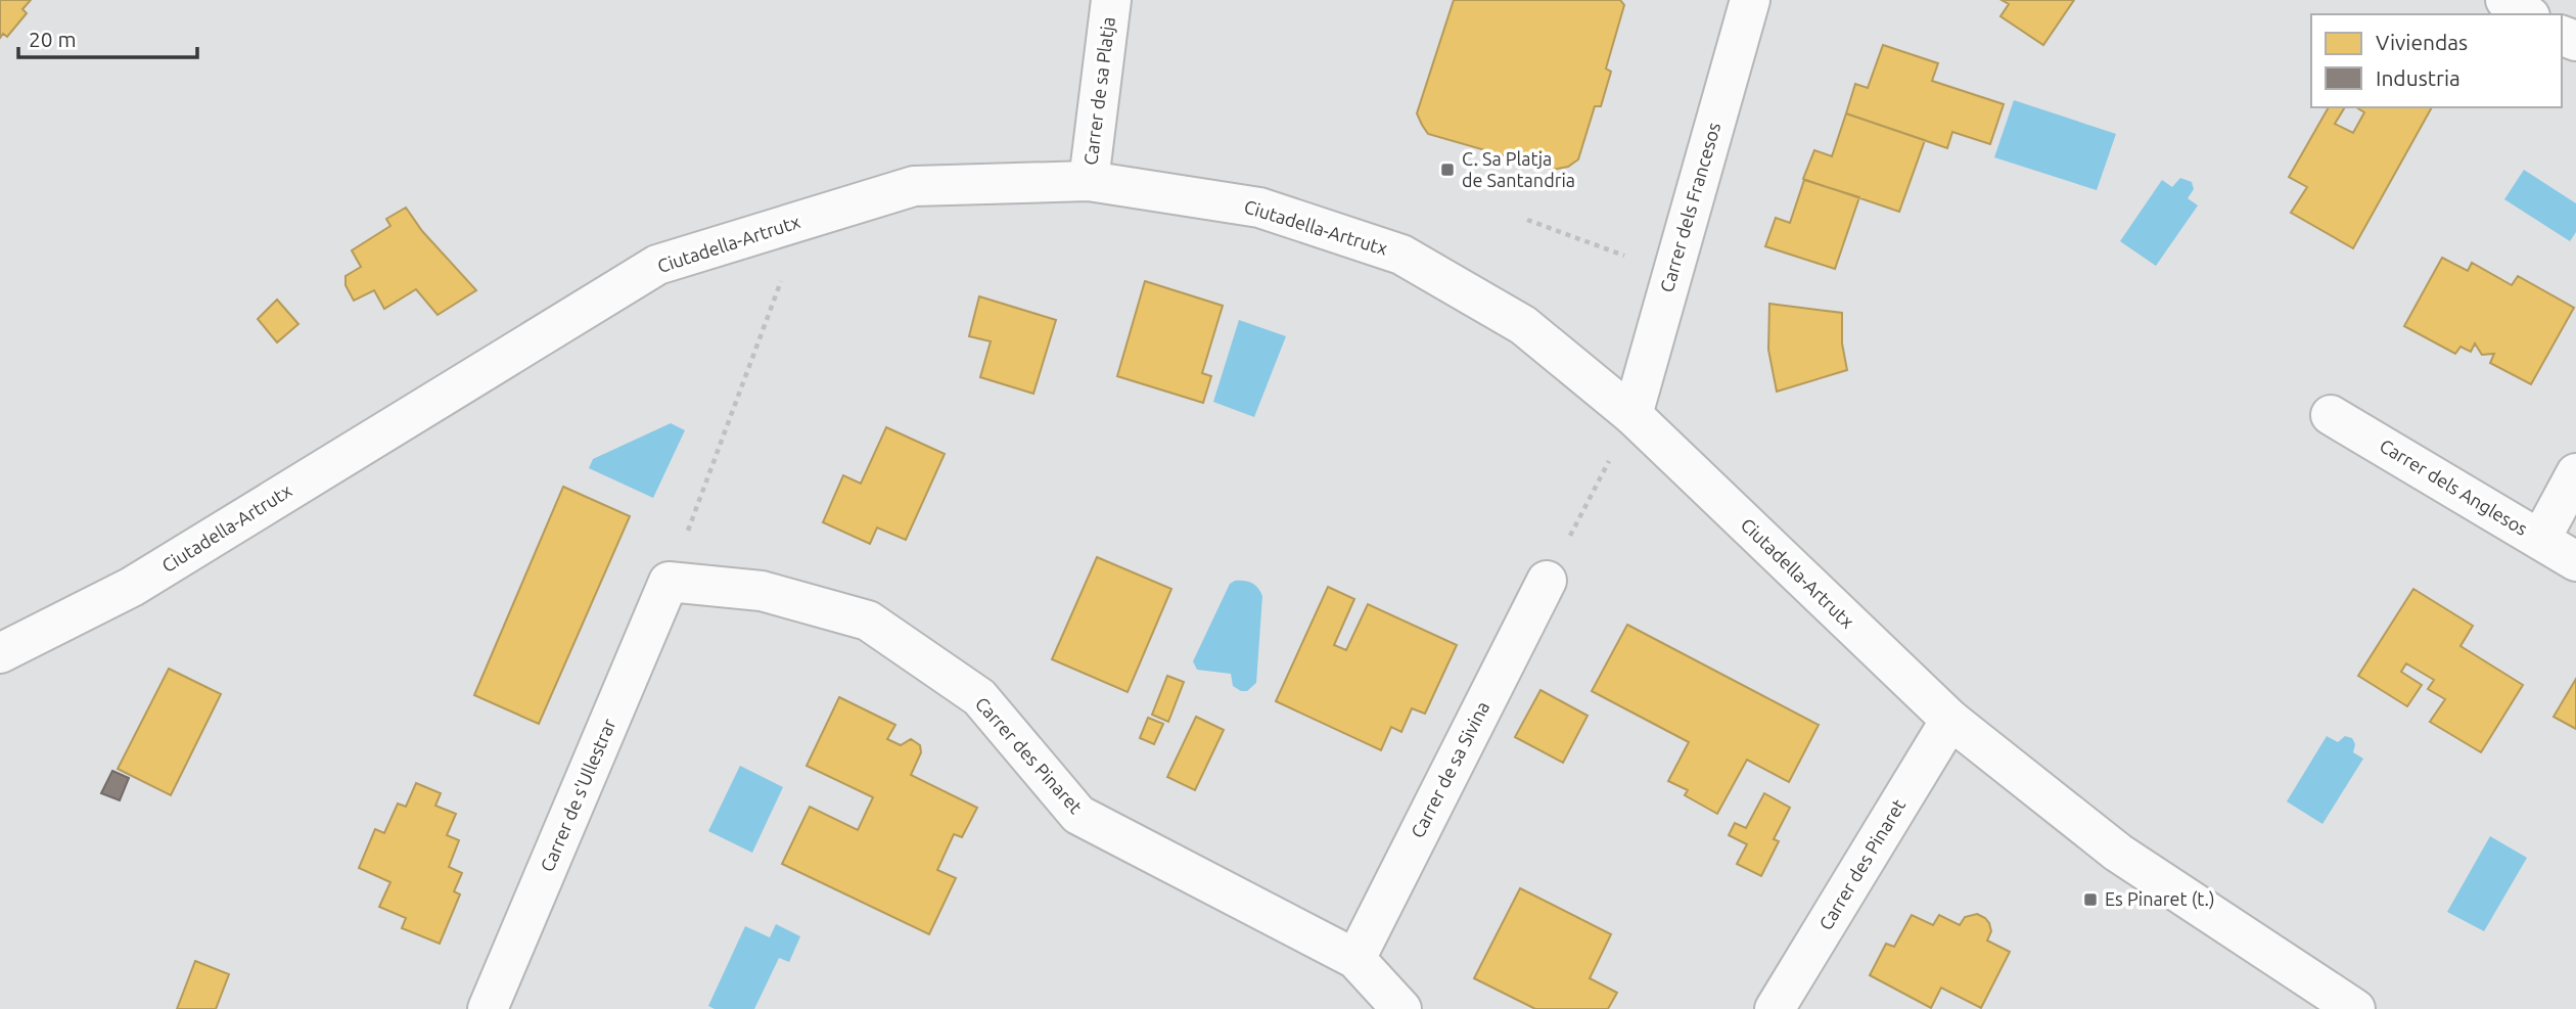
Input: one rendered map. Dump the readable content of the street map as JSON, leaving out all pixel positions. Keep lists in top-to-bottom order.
{
  "streets": {
    "street": [
      "Carrer de sa Platja",
      "Carrer dels Francesos",
      "Ciutadella-Artrutx",
      "Carrer dels Anglesos",
      "Carrer des Pinaret",
      "Carrer de sa Sivina",
      "Carrer de s'Ullestrar"
    ]
  },
  "crossings": [
    ["Carrer de sa Platja", "Ciutadella-Artrutx"],
    ["Carrer dels Francesos", "Ciutadella-Artrutx"],
    ["Ciutadella-Artrutx", "Carrer des Pinaret"],
    ["Carrer des Pinaret", "Carrer de sa Sivina"],
    ["Carrer des Pinaret", "Carrer de s'Ullestrar"]
  ],
  "places": {
    "transit": ["C. Sa Platja de Santandria", "Es Pinaret (t.)"]
  },
  "legend": ["Viviendas", "Industria"],
  "scale_bar": "20 m"
}
